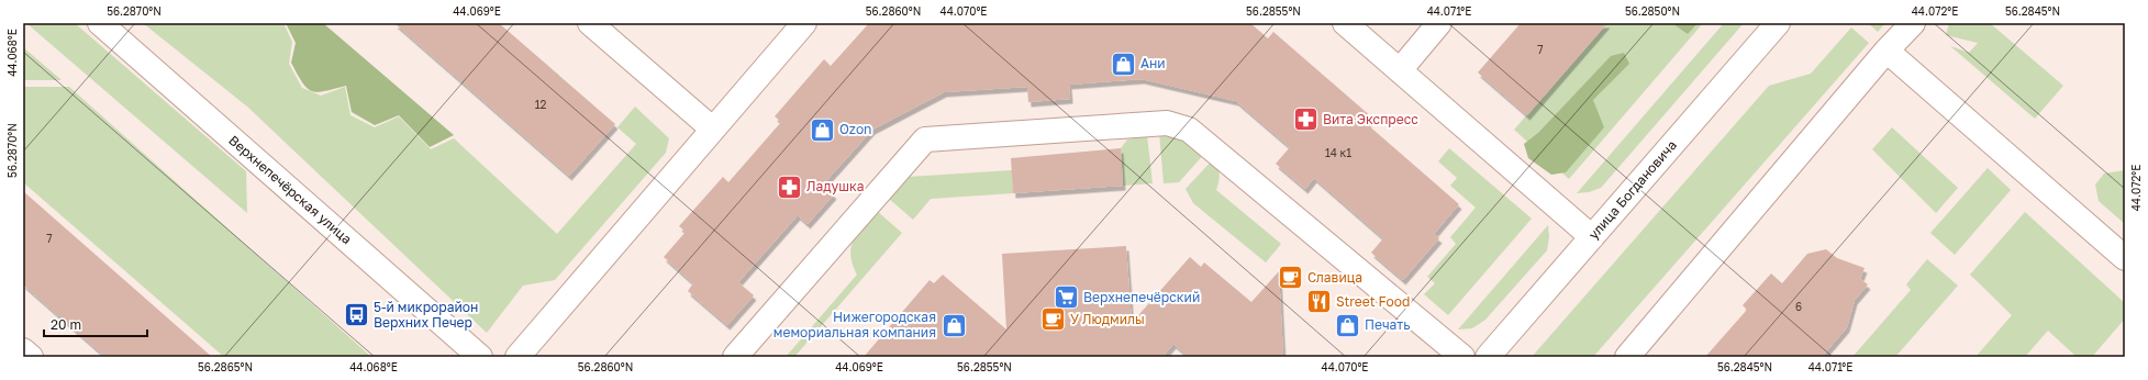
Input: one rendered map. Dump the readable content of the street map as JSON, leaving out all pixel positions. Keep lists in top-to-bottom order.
{
  "streets": {
    "street": ["Верхнепечёрская улица", "улица Богдановича"]
  },
  "places": {
    "shop": [
      "Ани",
      "Ozon",
      "Нижегородская мемориальная компания",
      "Печать"
    ],
    "pharmacy": ["Вита Экспресс", "Ладушка"],
    "cafe": ["Славица", "У Людмилы"],
    "supermarket": ["Верхнепечёрский"],
    "restaurant": ["Street Food"],
    "bus stop": ["5-й микрорайон Верхних Печер"]
  },
  "house_numbers": [
    "7",
    "12",
    "14 к1",
    "7",
    "6"
  ],
  "scale_bar": "20 m",
  "coordinates": [
    "56.2870°N",
    "44.069°E",
    "56.2860°N",
    "44.070°E",
    "56.2855°N",
    "44.071°E",
    "56.2850°N",
    "44.072°E",
    "56.2845°N",
    "44.068°E",
    "56.2865°N"
  ]
}
